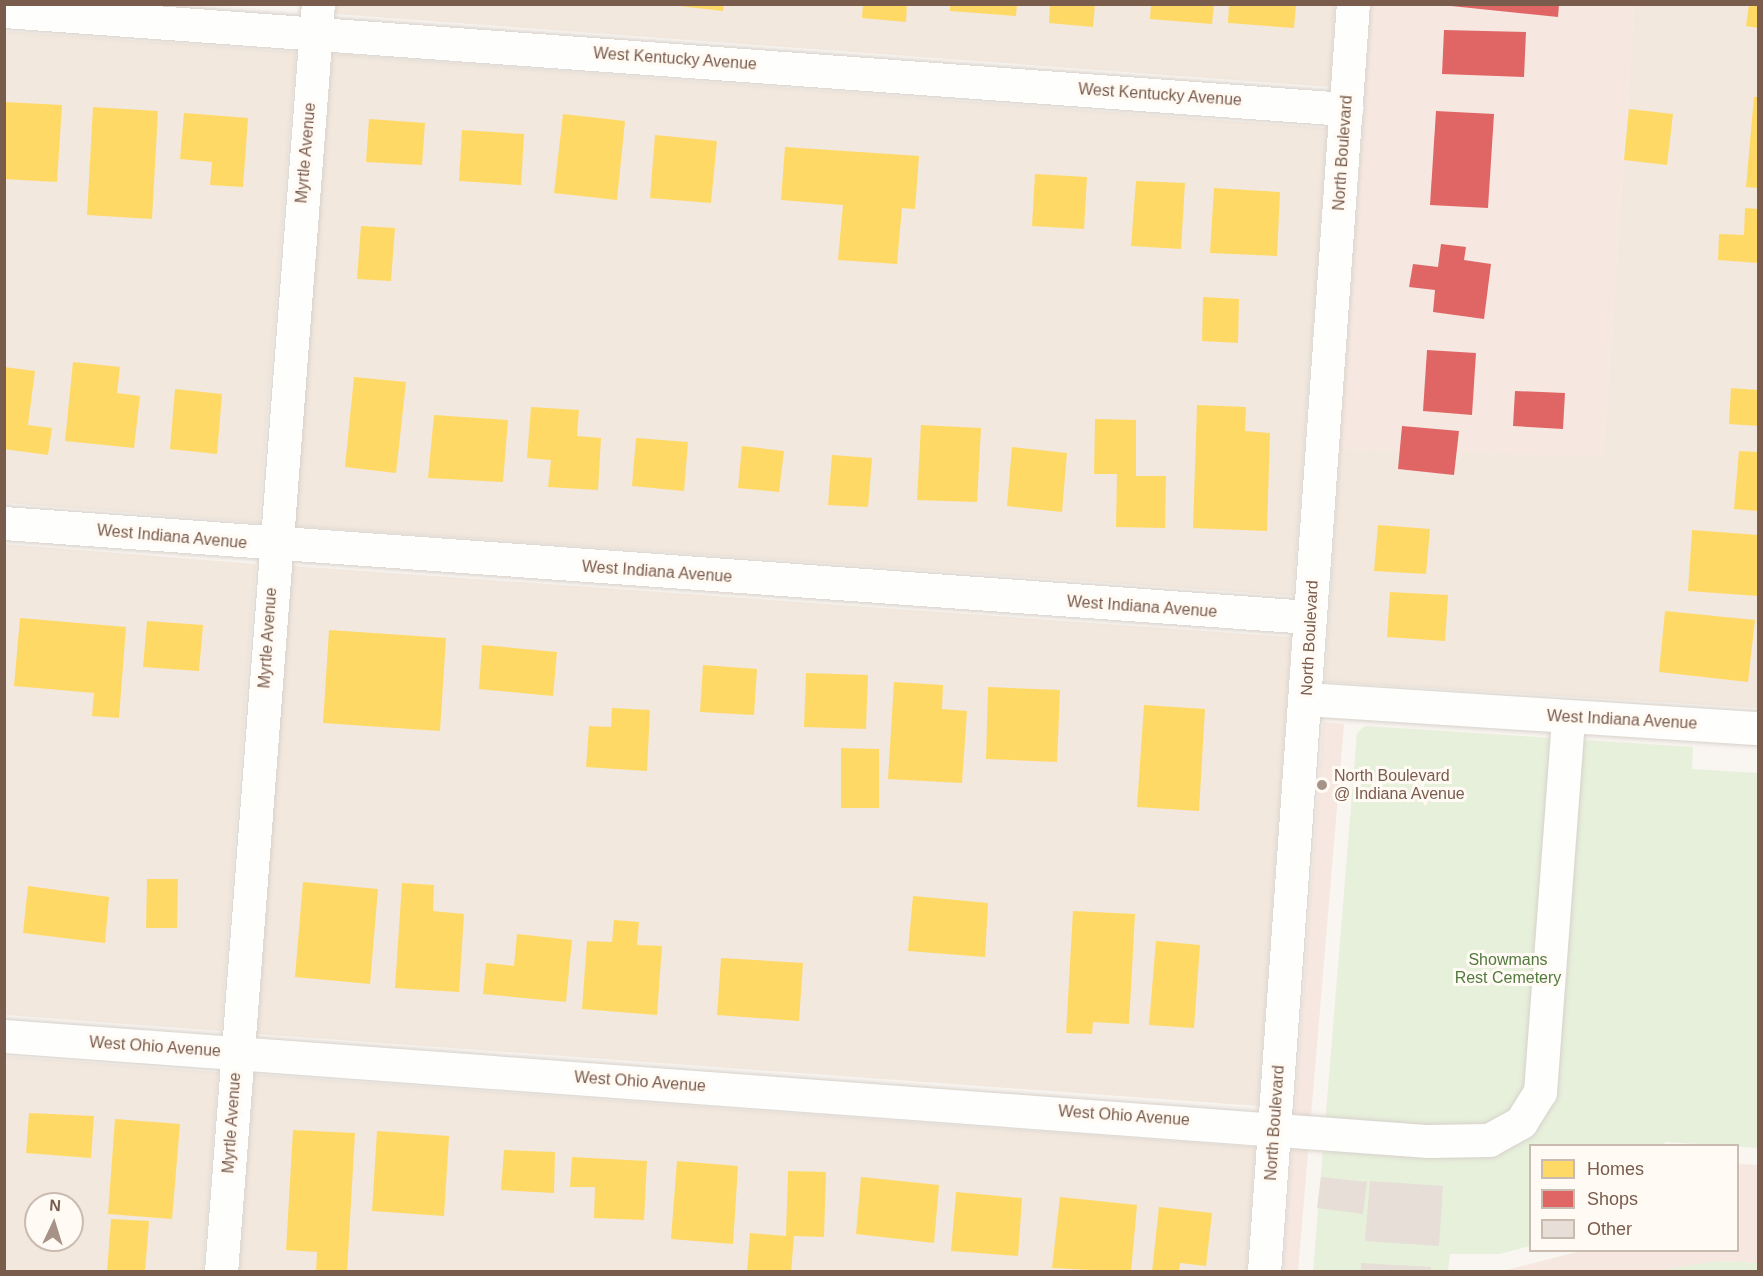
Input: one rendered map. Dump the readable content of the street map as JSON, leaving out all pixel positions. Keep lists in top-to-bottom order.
{
  "streets": {
    "street": [
      "West Kentucky Avenue",
      "Myrtle Avenue",
      "North Boulevard",
      "West Indiana Avenue",
      "West Ohio Avenue"
    ]
  },
  "crossings": [
    ["West Kentucky Avenue", "Myrtle Avenue"],
    ["West Kentucky Avenue", "North Boulevard"],
    ["Myrtle Avenue", "West Indiana Avenue"],
    ["Myrtle Avenue", "West Ohio Avenue"],
    ["North Boulevard", "West Indiana Avenue"],
    ["North Boulevard", "West Ohio Avenue"],
    ["West Indiana Avenue", "West Ohio Avenue"]
  ],
  "parks": ["Showmans Rest Cemetery"],
  "places": ["North Boulevard @ Indiana Avenue"],
  "legend": ["Homes", "Shops", "Other"],
  "north": "top"
}
